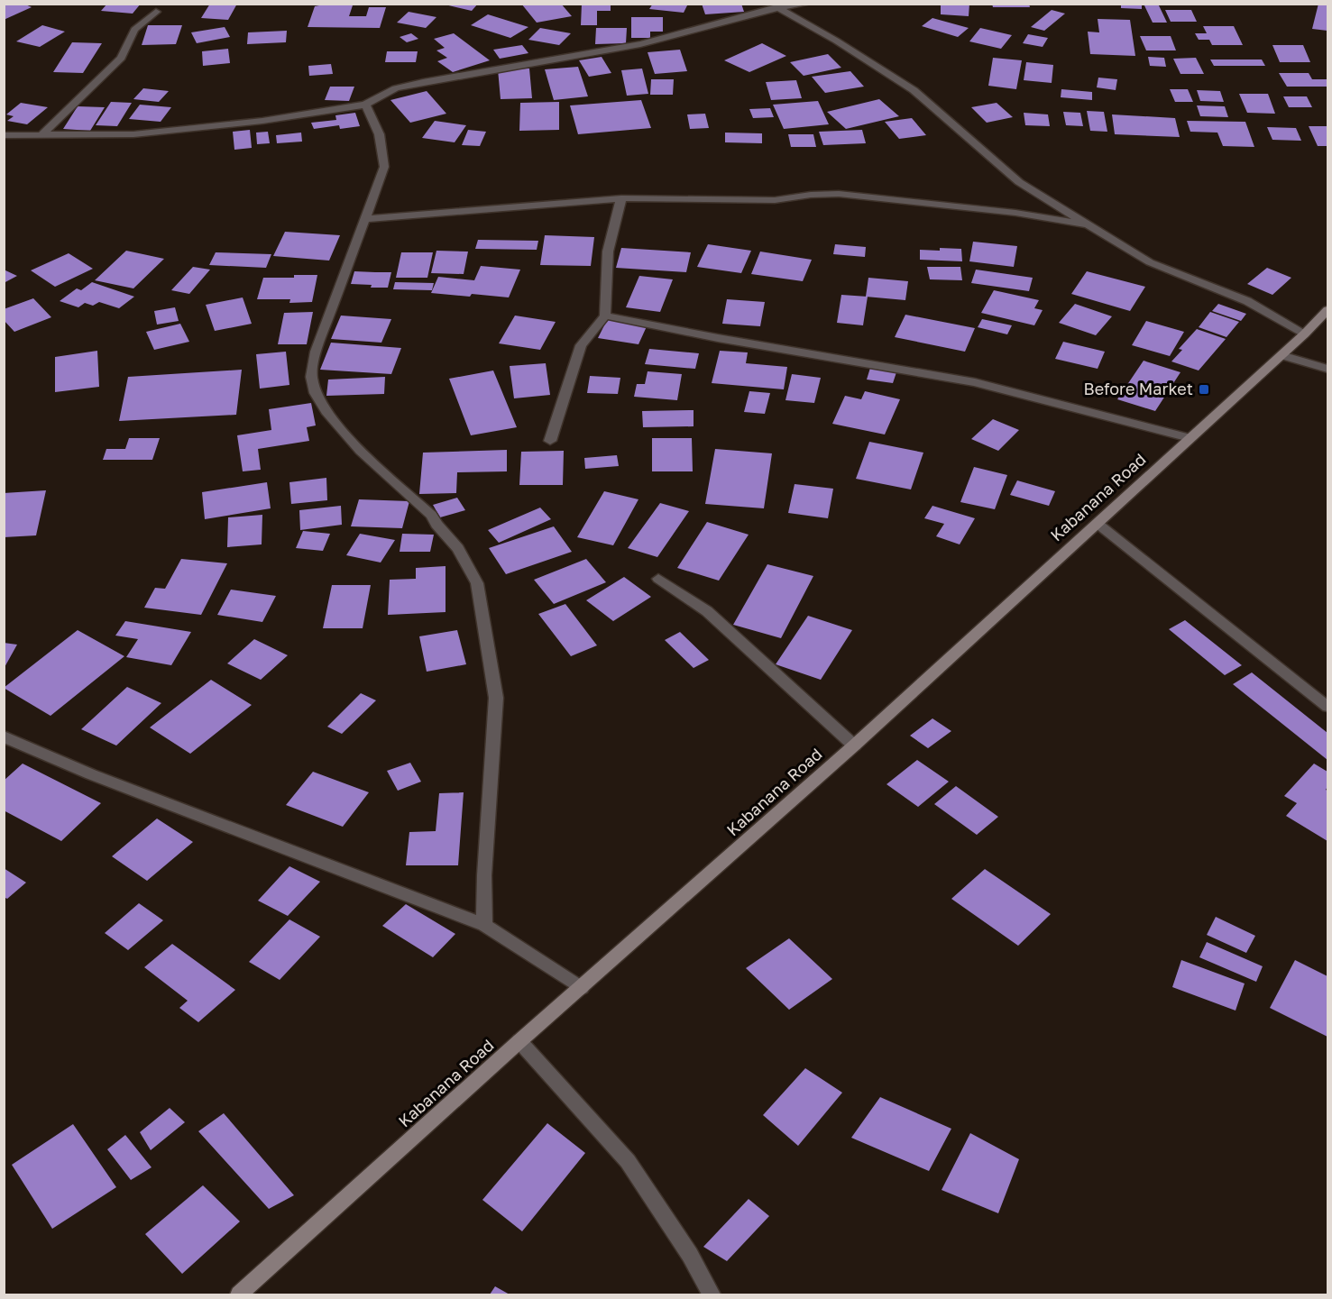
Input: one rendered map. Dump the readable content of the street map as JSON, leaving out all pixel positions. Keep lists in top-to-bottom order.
{
  "streets": {
    "street": ["Kabanana Road"]
  },
  "places": {
    "transit": ["Before Market"]
  }
}
